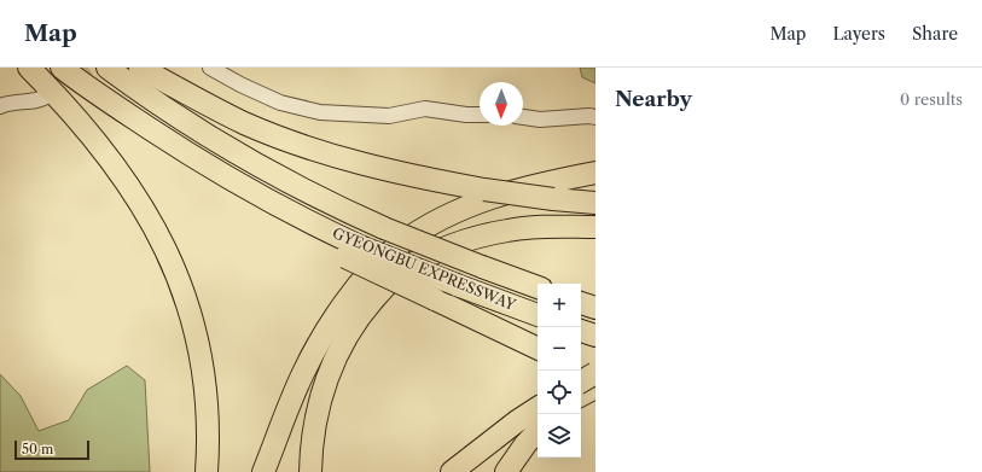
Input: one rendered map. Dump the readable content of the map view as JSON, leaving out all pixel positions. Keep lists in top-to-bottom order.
{
  "streets": {
    "highway": ["GYEONGBU EXPRESSWAY"]
  },
  "scale_bar": "50 m",
  "north": "bottom",
  "page": {
    "header": "Map",
    "nav": ["Map", "Layers", "Share"],
    "heading": ["Nearby", "0 results"],
    "map_buttons": ["+", "−"],
    "scale": "50 m"
  }
}
